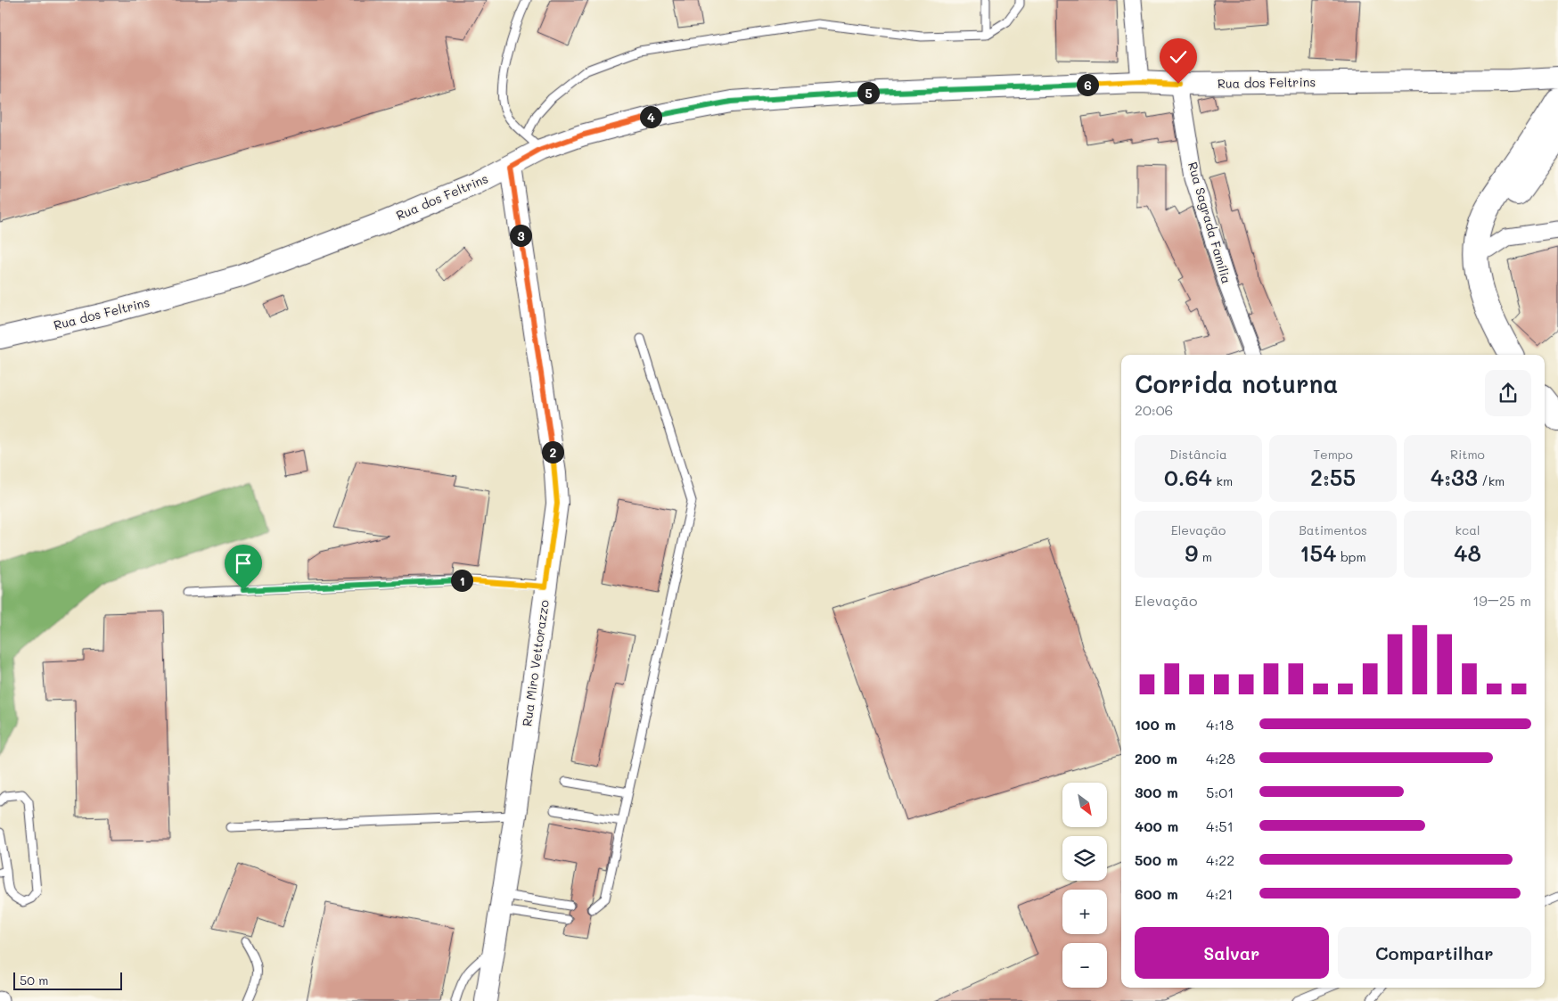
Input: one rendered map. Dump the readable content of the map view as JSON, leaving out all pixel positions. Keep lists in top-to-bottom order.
{
  "streets": {
    "street": ["Rua dos Feltrins", "Rua Sagrada Família", "Rua Miro Vettorazzo"]
  },
  "crossings": [
    ["Rua dos Feltrins", "Rua Sagrada Família"],
    ["Rua dos Feltrins", "Rua Miro Vettorazzo"]
  ],
  "scale_bar": "50 m",
  "north": "bottom right",
  "page": {
    "pins": [
      "6",
      "5",
      "4",
      "3",
      "2",
      "1"
    ],
    "heading": ["Corrida noturna", "20:06"],
    "stats": [
      ["Distância", "0.64 km"],
      ["Tempo", "2:55"],
      ["Ritmo", "4:33 /km"],
      ["Elevação", "9 m"],
      ["Batimentos", "154 bpm"],
      ["kcal", "48"]
    ],
    "chart": ["Elevação", "19–25 m"],
    "list": [
      {
        "name": "100 m",
        "note": "4:18"
      },
      {
        "name": "200 m",
        "note": "4:28"
      },
      {
        "name": "300 m",
        "note": "5:01"
      },
      {
        "name": "400 m",
        "note": "4:51"
      },
      {
        "name": "500 m",
        "note": "4:22"
      },
      {
        "name": "600 m",
        "note": "4:21"
      }
    ],
    "map_buttons": ["+", "−"],
    "buttons": ["Salvar", "Compartilhar"],
    "scale": "50 m"
  }
}
